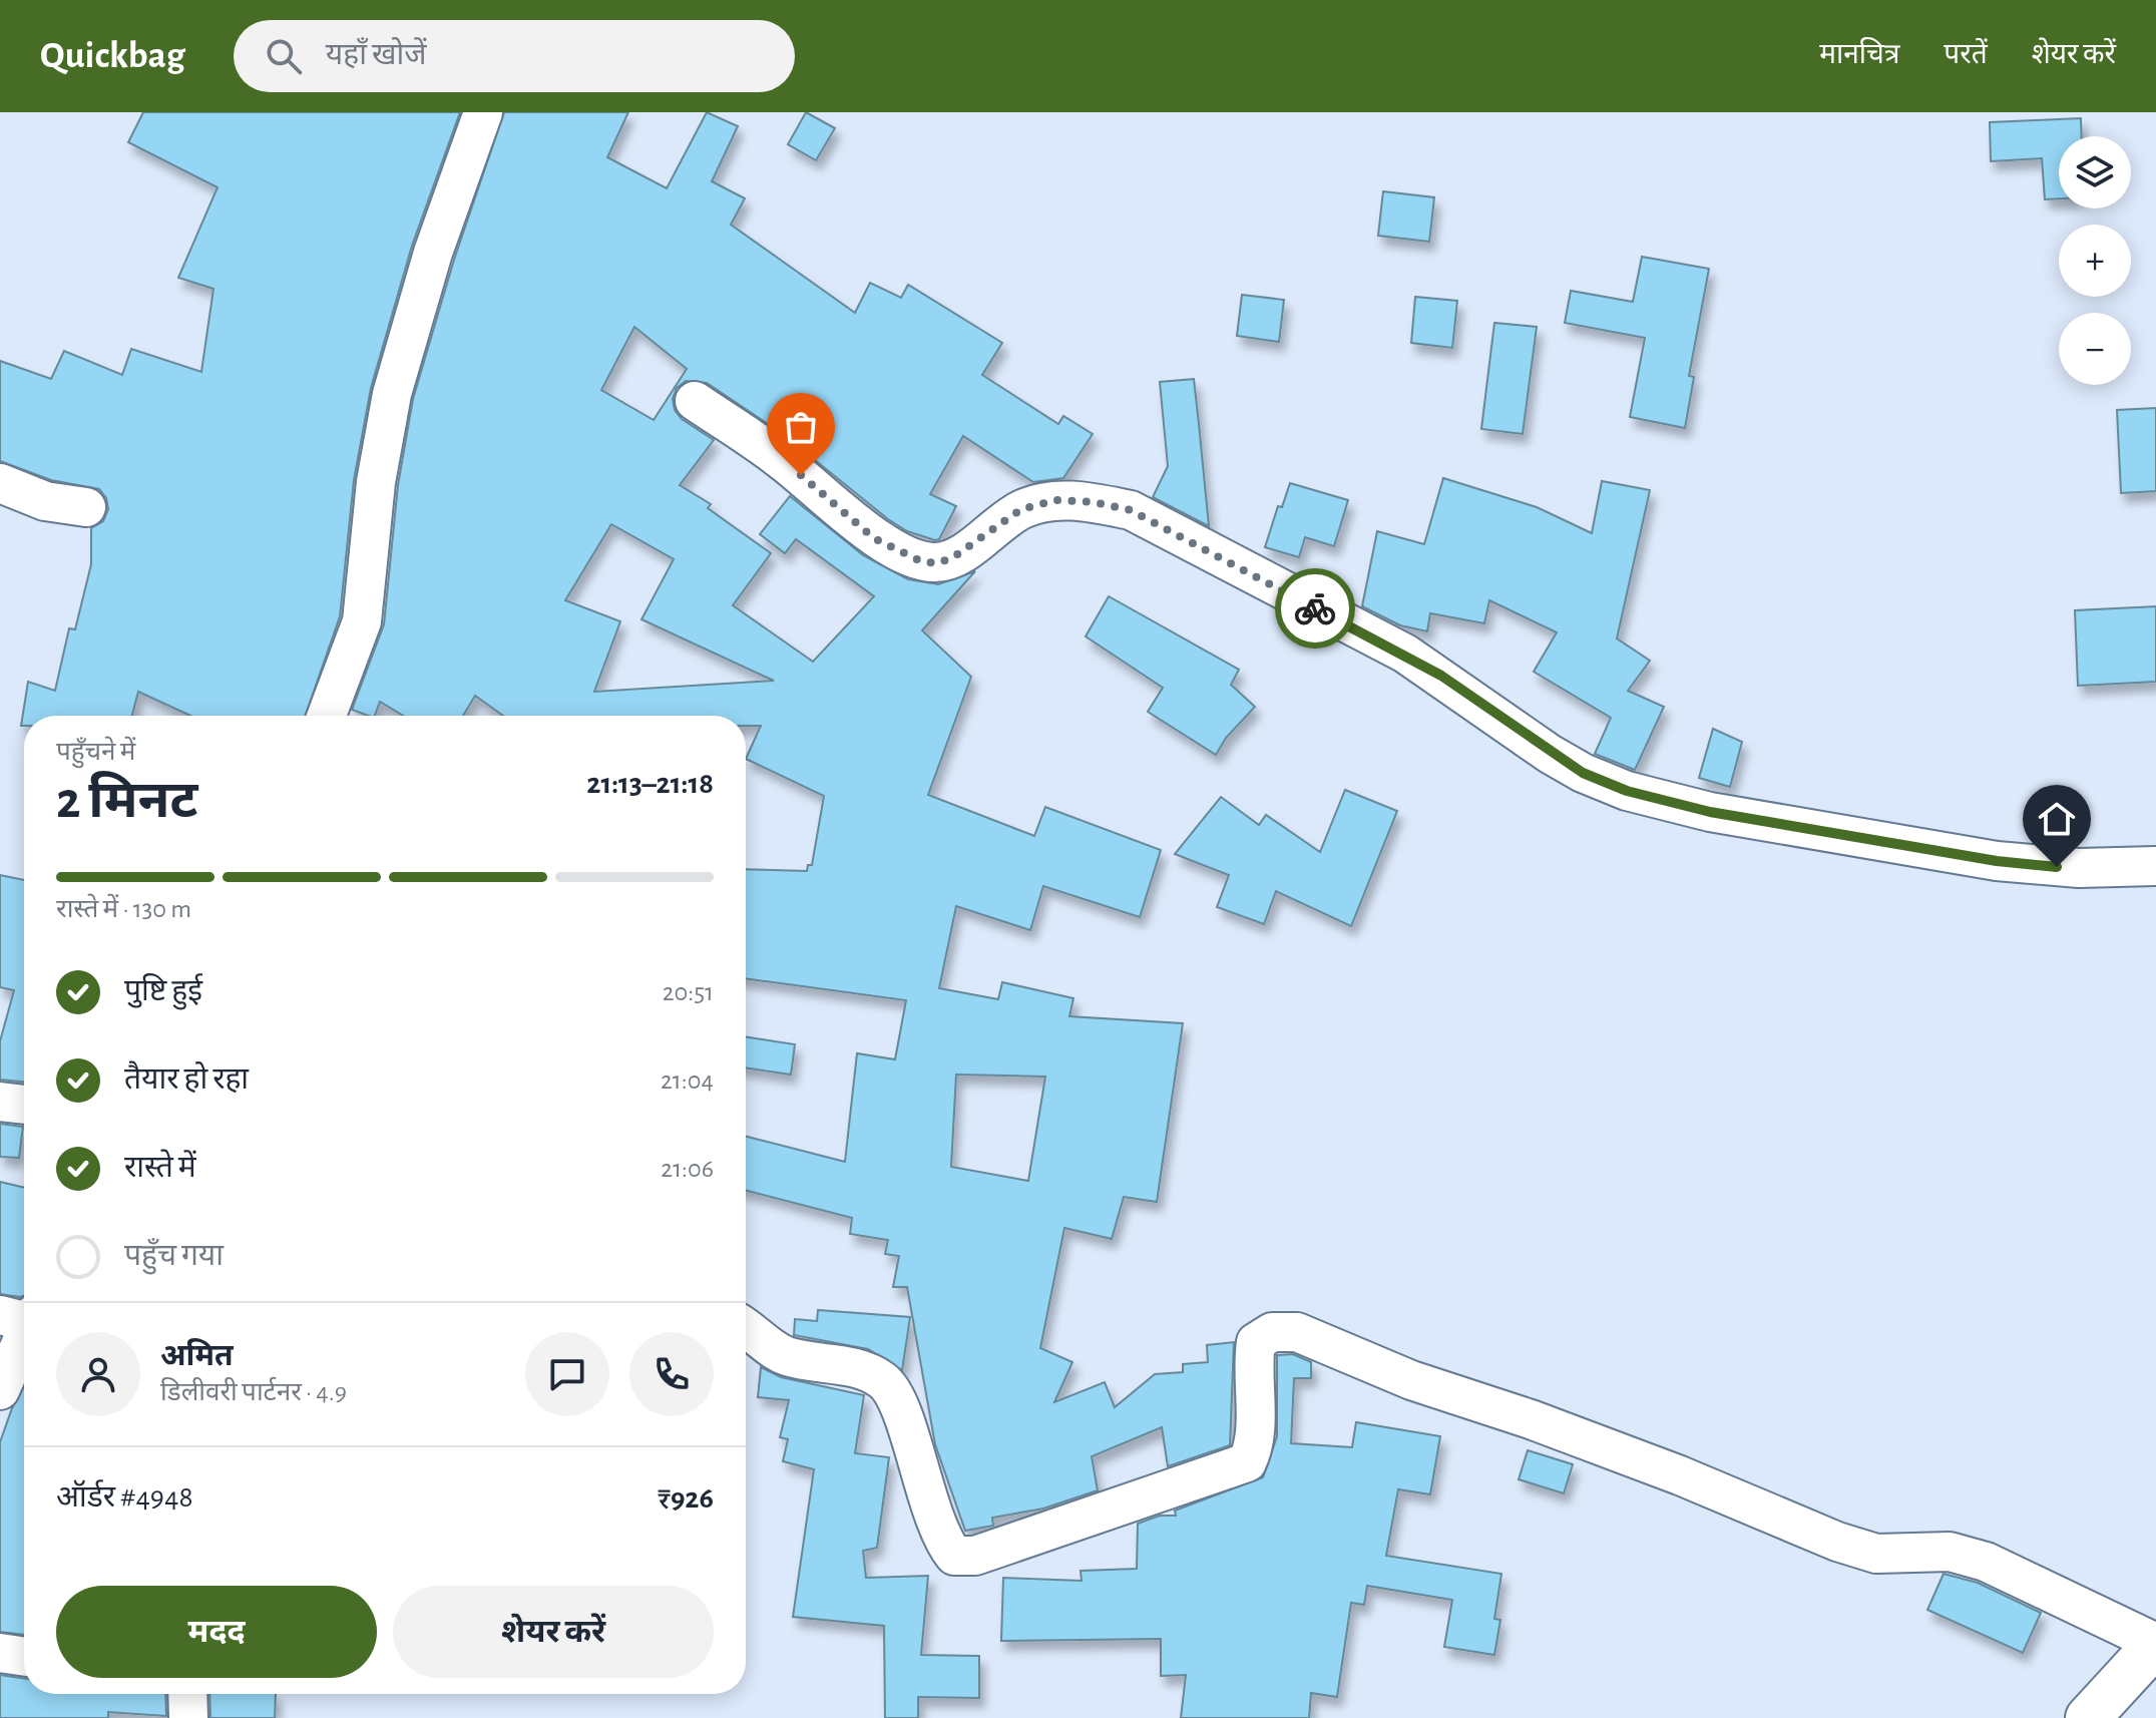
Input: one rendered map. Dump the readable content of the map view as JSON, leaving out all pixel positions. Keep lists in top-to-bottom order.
{
  "page": {
    "header": "Quickbag",
    "search": "यहाँ खोजें",
    "nav": ["मानचित्र", "परतें", "शेयर करें"],
    "map_buttons": ["+", "−"],
    "heading": ["2 मिनट", "पहुँचने में", "21:13–21:18"],
    "panel": [
      "अमित",
      "डिलीवरी पार्टनर · 4.9",
      "ऑर्डर #4948",
      "₹926"
    ],
    "bar": "रास्ते में · 130 m",
    "list": [
      ["पुष्टि हुई", "20:51"],
      ["तैयार हो रहा", "21:04"],
      ["रास्ते में", "21:06"],
      "पहुँच गया"
    ],
    "buttons": ["मदद", "शेयर करें"]
  }
}
